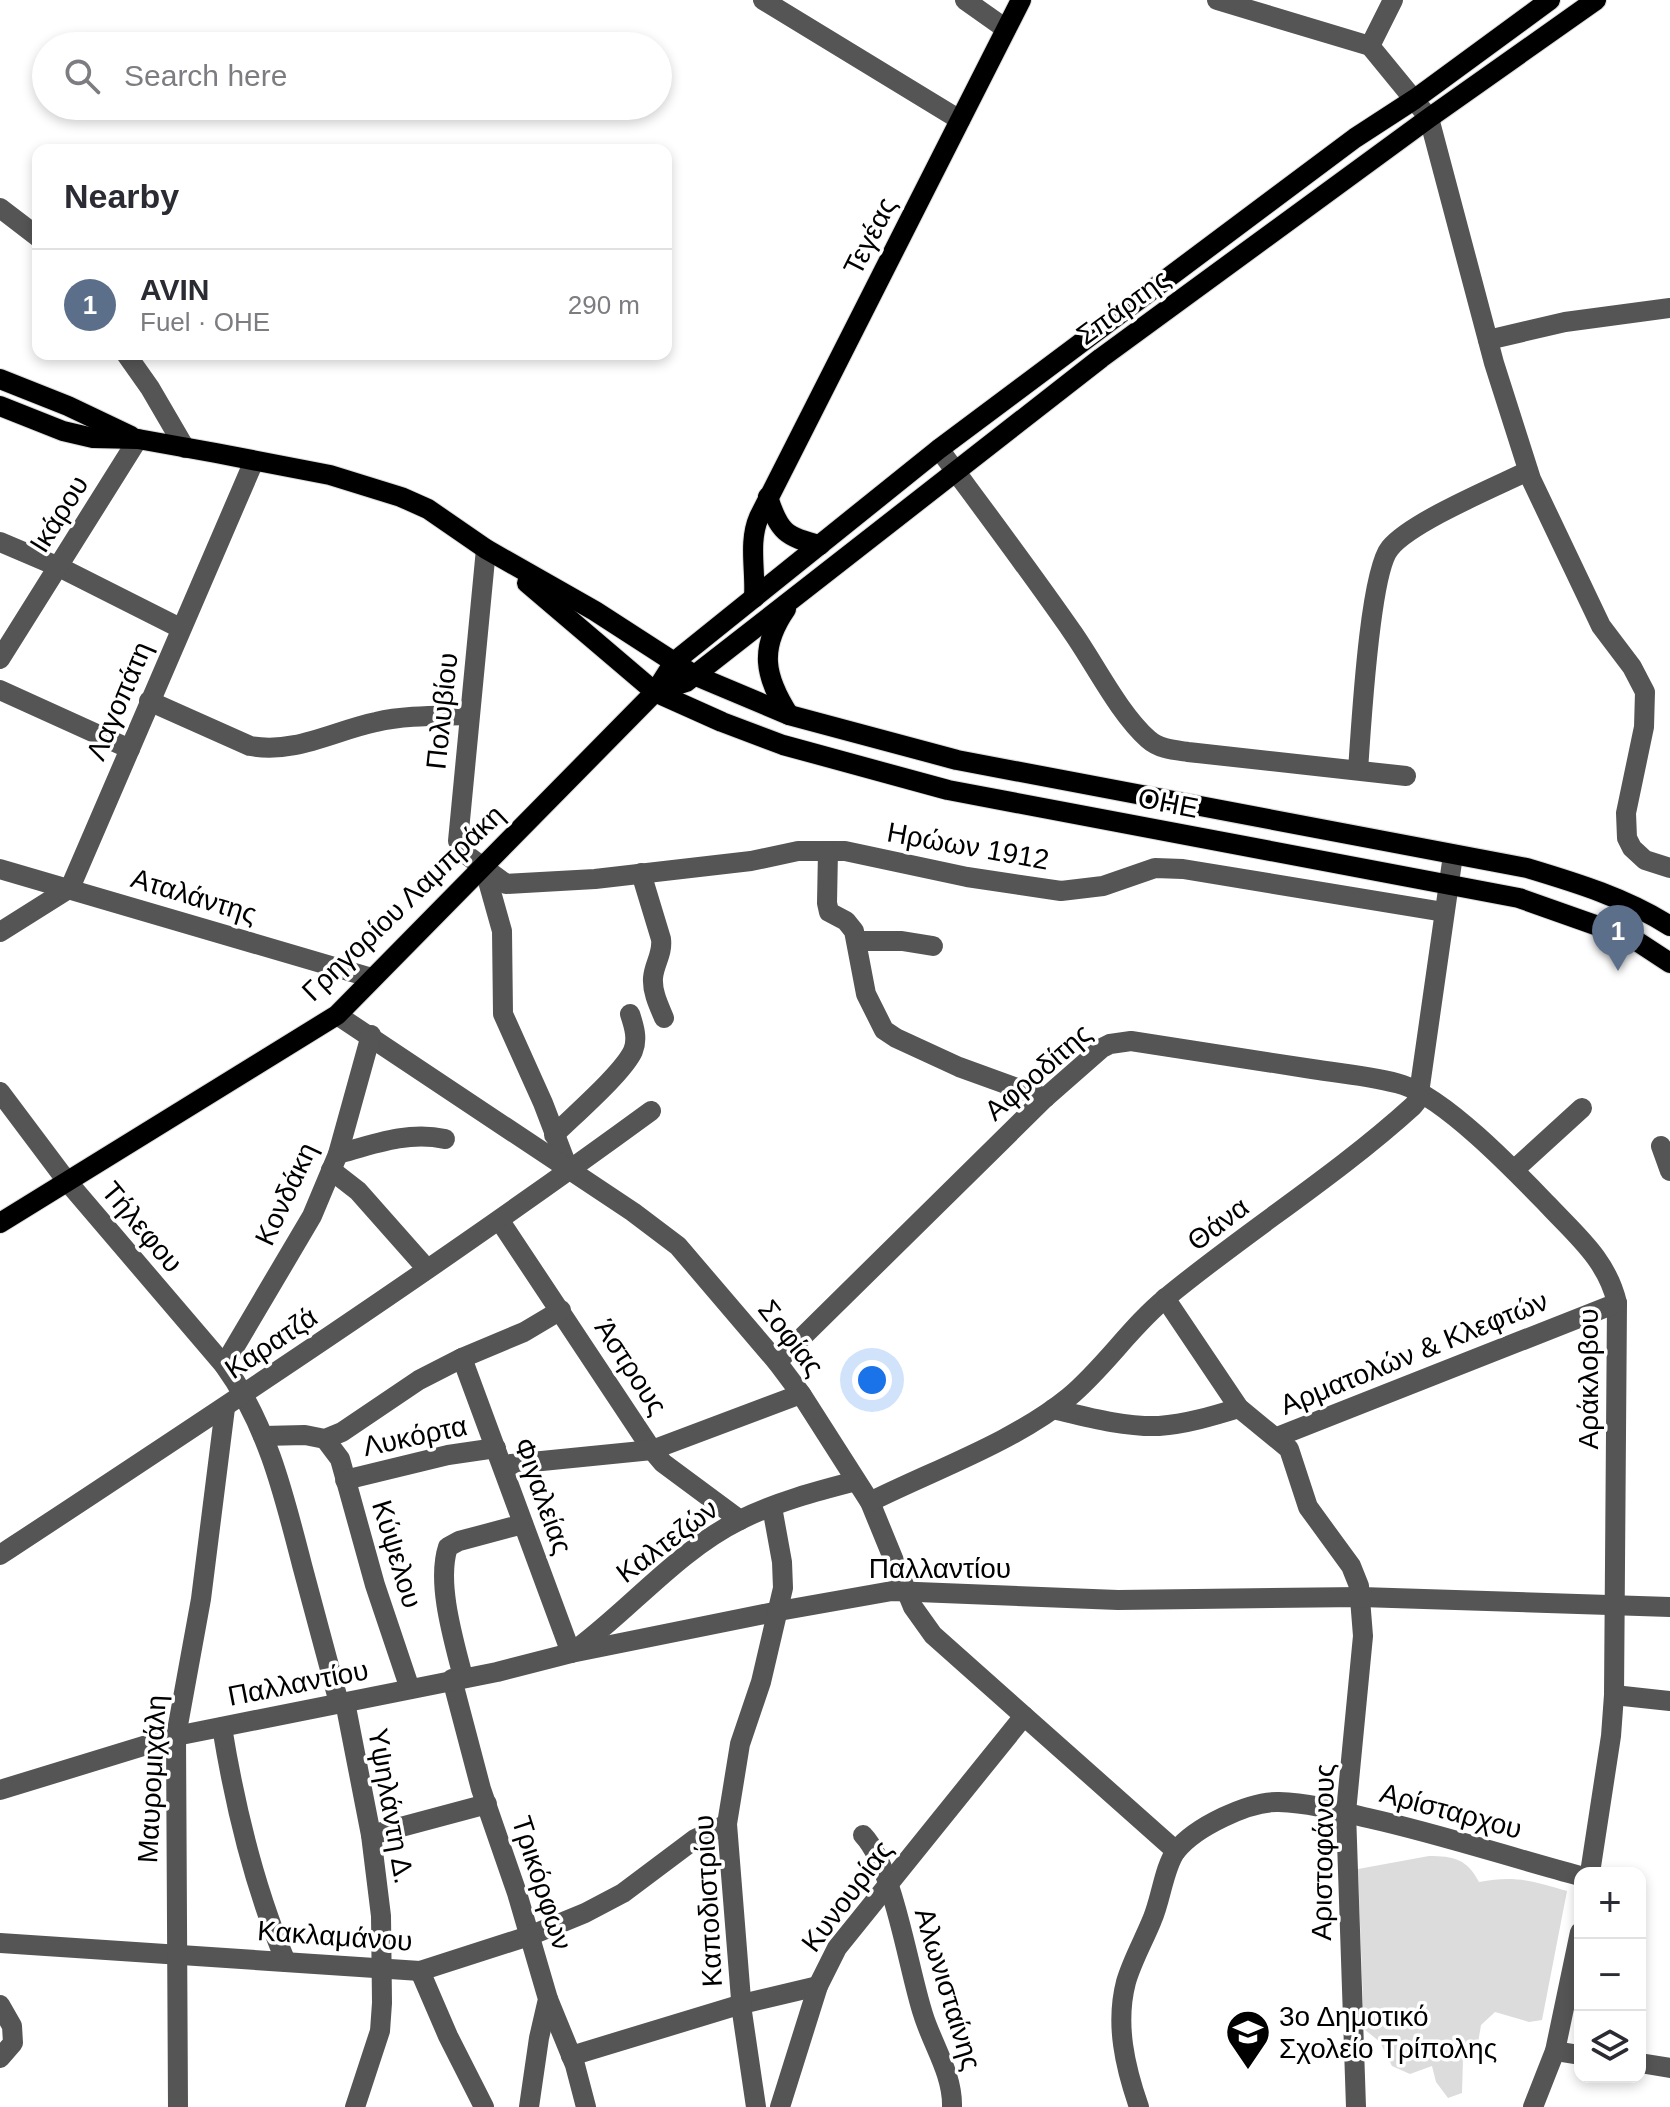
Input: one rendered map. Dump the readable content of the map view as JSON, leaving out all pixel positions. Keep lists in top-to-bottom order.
{
  "streets": {
    "main road": [
      "Τεγέας",
      "Σπάρτης",
      "ΟΗΕ",
      "Γρηγορίου Λαμπράκη"
    ],
    "street": [
      "Ικάρου",
      "Λαγοπάτη",
      "Πολυβίου",
      "Ηρώων 1912",
      "Αταλάντης",
      "Αφροδίτης",
      "Κονδάκη",
      "Θάνα",
      "Τήλεφου",
      "Σοφίας",
      "Καρατζά",
      "Αρματολών & Κλεφτών",
      "Άστρους",
      "Αράκλοβου",
      "Λυκόρτα",
      "Φιγαλείας",
      "Καλτεζών",
      "Κύψελου",
      "Παλλαντίου",
      "Μαυρομιχάλη",
      "Υψηλάντη Δ.",
      "Αρίσταρχου",
      "Αριστοφάνους",
      "Τρικόρφων",
      "Κυνουρίας",
      "Καποδιστρίου",
      "Κακλαμάνου",
      "Αλωνισταίνης"
    ]
  },
  "crossings": [
    ["Τεγέας", "Σπάρτης"],
    ["Σπάρτης", "ΟΗΕ"],
    ["Σπάρτης", "Γρηγορίου Λαμπράκη"],
    ["Λαγοπάτη", "Αταλάντης"],
    ["Πολυβίου", "ΟΗΕ"],
    ["Πολυβίου", "Ηρώων 1912"],
    ["Πολυβίου", "Γρηγορίου Λαμπράκη"],
    ["ΟΗΕ", "Γρηγορίου Λαμπράκη"],
    ["Ηρώων 1912", "Γρηγορίου Λαμπράκη"],
    ["Αταλάντης", "Γρηγορίου Λαμπράκη"],
    ["Γρηγορίου Λαμπράκη", "Τήλεφου"],
    ["Γρηγορίου Λαμπράκη", "Σοφίας"],
    ["Αφροδίτης", "Θάνα"],
    ["Αφροδίτης", "Σοφίας"],
    ["Αφροδίτης", "Αράκλοβου"],
    ["Κονδάκη", "Τήλεφου"],
    ["Κονδάκη", "Σοφίας"],
    ["Θάνα", "Σοφίας"],
    ["Θάνα", "Αράκλοβου"],
    ["Τήλεφου", "Καρατζά"],
    ["Τήλεφου", "Υψηλάντη Δ."],
    ["Σοφίας", "Καρατζά"],
    ["Σοφίας", "Λυκόρτα"],
    ["Σοφίας", "Καλτεζών"],
    ["Σοφίας", "Παλλαντίου"],
    ["Σοφίας", "Αρίσταρχου"],
    ["Σοφίας", "Κυνουρίας"],
    ["Καρατζά", "Άστρους"],
    ["Καρατζά", "Μαυρομιχάλη"],
    ["Καρατζά", "Υψηλάντη Δ."],
    ["Αρματολών & Κλεφτών", "Αράκλοβου"],
    ["Αρματολών & Κλεφτών", "Αριστοφάνους"],
    ["Άστρους", "Λυκόρτα"],
    ["Άστρους", "Καλτεζών"],
    ["Αράκλοβου", "Παλλαντίου"],
    ["Λυκόρτα", "Φιγαλείας"],
    ["Λυκόρτα", "Κύψελου"],
    ["Φιγαλείας", "Καλτεζών"],
    ["Φιγαλείας", "Παλλαντίου"],
    ["Φιγαλείας", "Τρικόρφων"],
    ["Καλτεζών", "Παλλαντίου"],
    ["Καλτεζών", "Καποδιστρίου"],
    ["Κύψελου", "Παλλαντίου"],
    ["Παλλαντίου", "Μαυρομιχάλη"],
    ["Παλλαντίου", "Υψηλάντη Δ."],
    ["Παλλαντίου", "Αριστοφάνους"],
    ["Παλλαντίου", "Τρικόρφων"],
    ["Παλλαντίου", "Καποδιστρίου"],
    ["Μαυρομιχάλη", "Κακλαμάνου"],
    ["Υψηλάντη Δ.", "Κακλαμάνου"],
    ["Αρίσταρχου", "Αριστοφάνους"],
    ["Τρικόρφων", "Κακλαμάνου"],
    ["Κυνουρίας", "Καποδιστρίου"],
    ["Κυνουρίας", "Αλωνισταίνης"],
    ["Καποδιστρίου", "Κακλαμάνου"]
  ],
  "places": {
    "school or university": ["3ο Δημοτικό Σχολείο Τρίπολης"]
  },
  "page": {
    "search": "Search here",
    "heading": "Nearby",
    "list": [
      {
        "mark": "1",
        "name": "AVIN",
        "note": "Fuel · ΟΗΕ",
        "value": "290 m"
      }
    ],
    "pins": "1",
    "map_buttons": ["+", "−"]
  }
}
